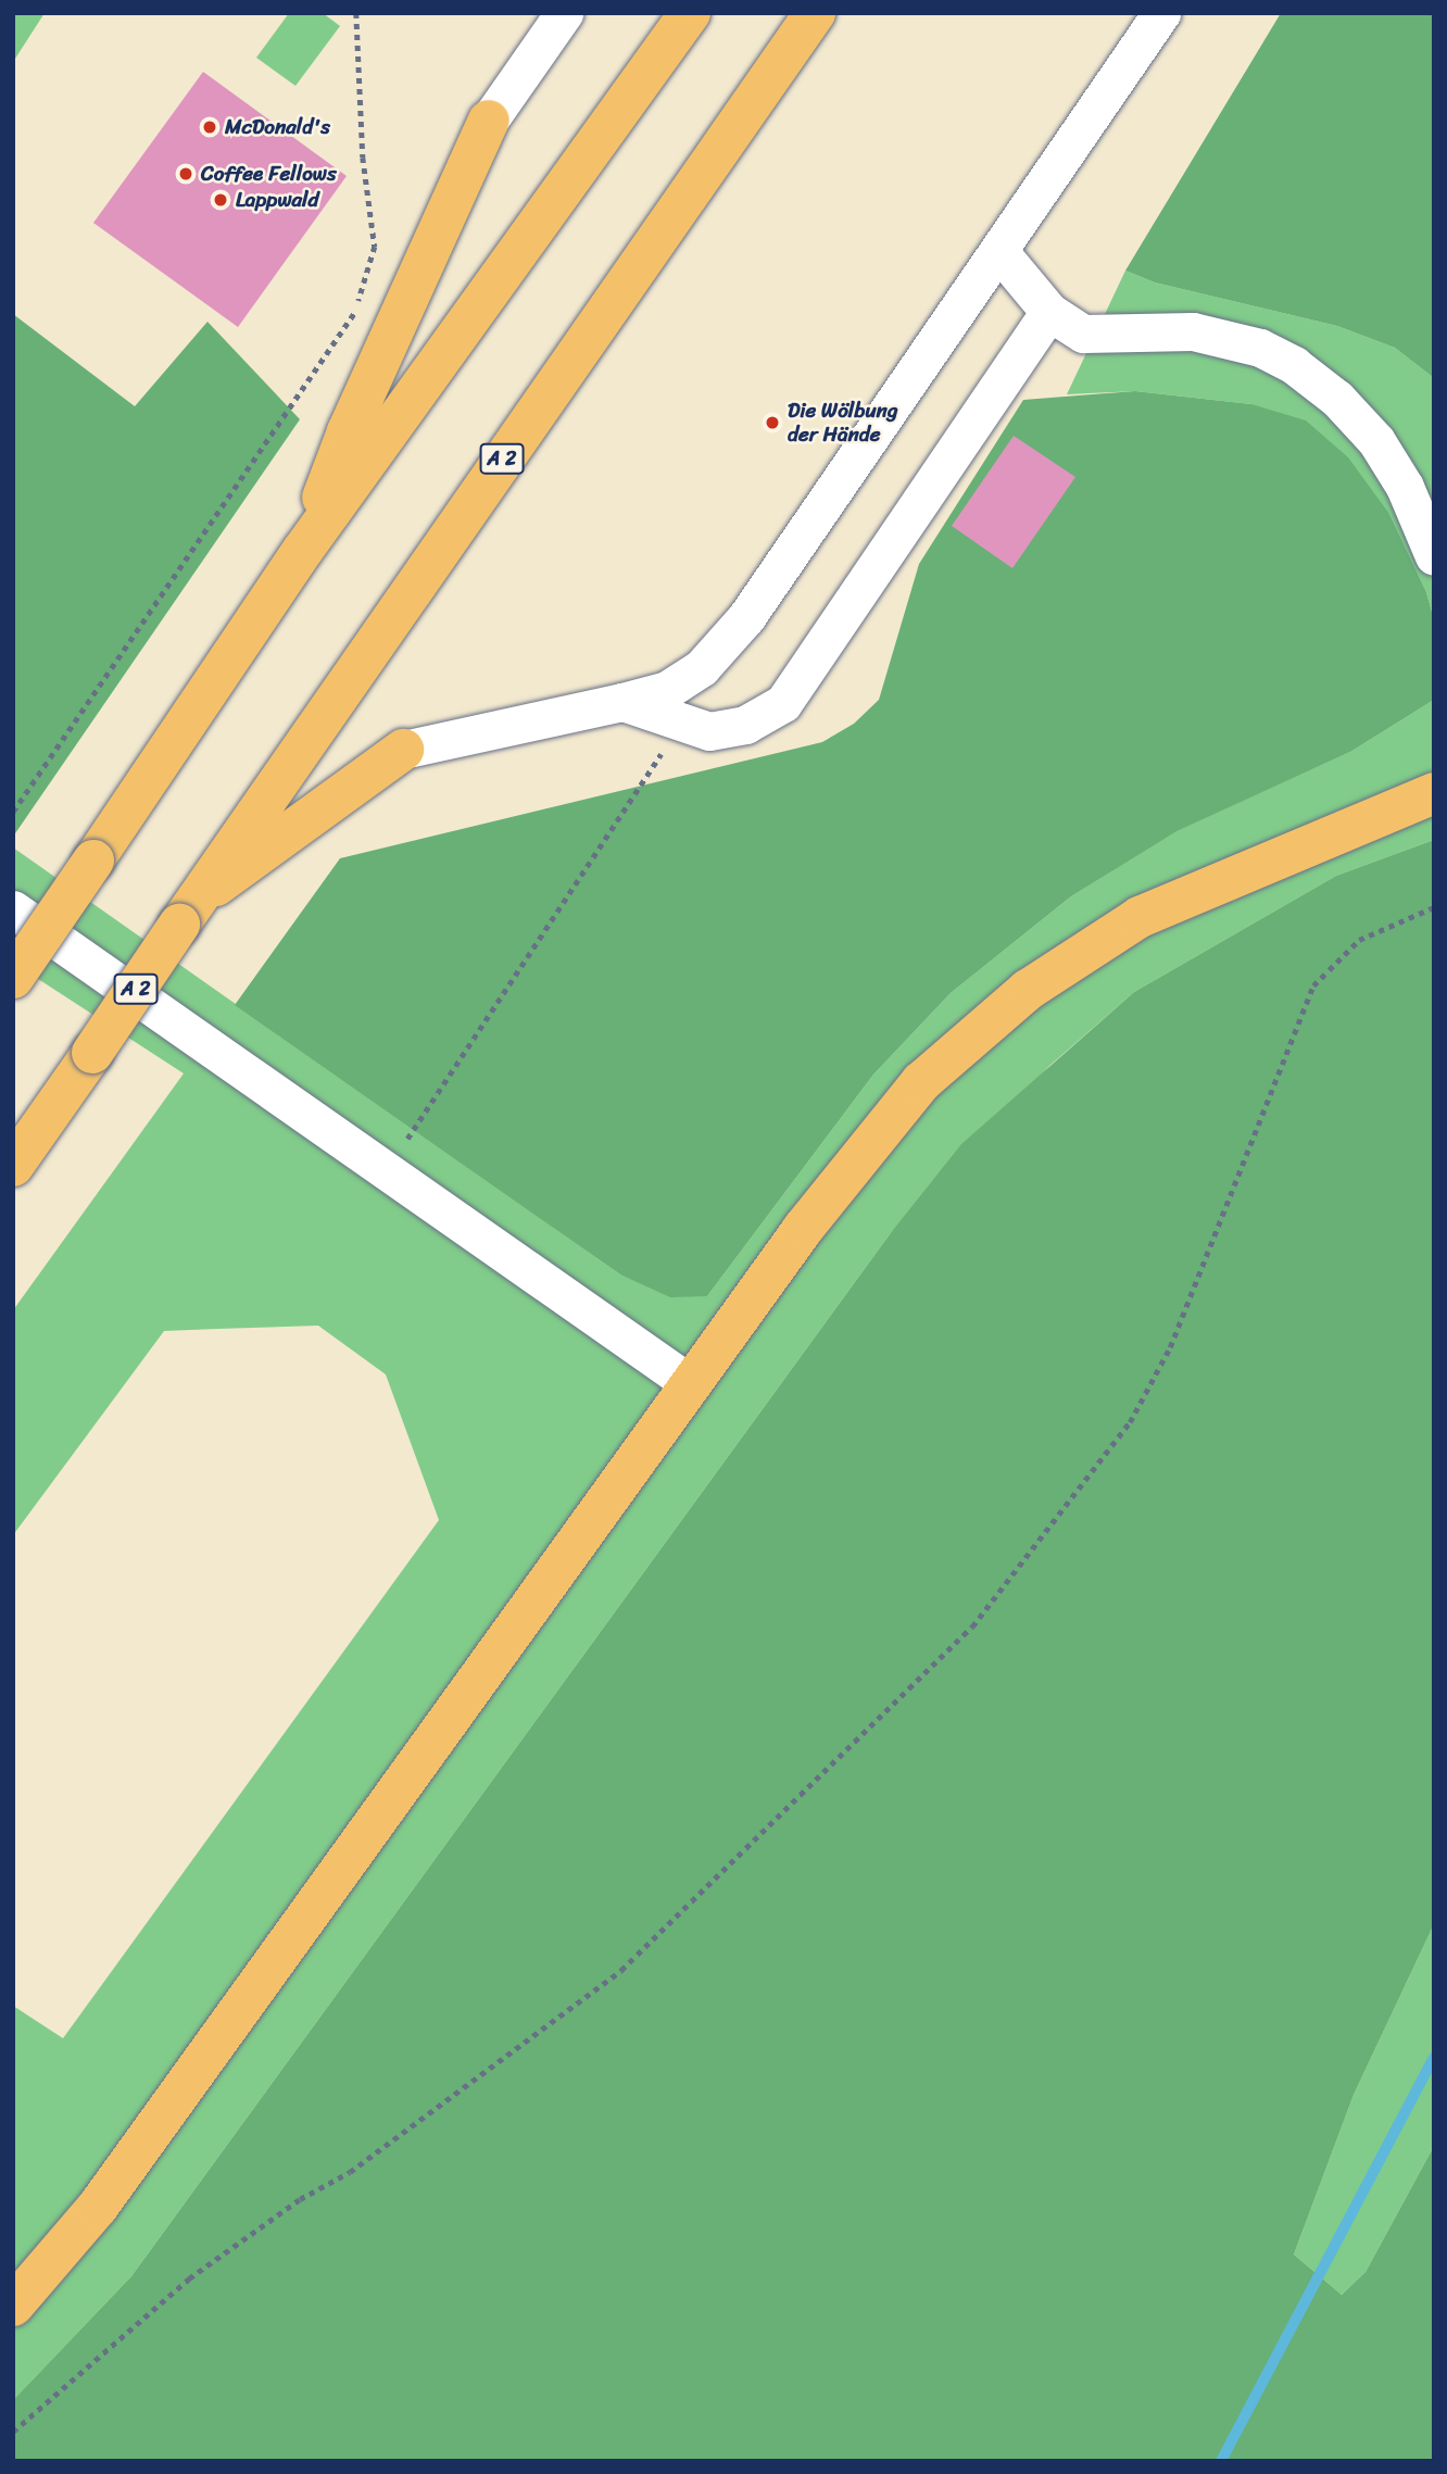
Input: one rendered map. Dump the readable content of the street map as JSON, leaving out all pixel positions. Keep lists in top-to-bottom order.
{
  "streets": {
    "highway": ["A 2"]
  },
  "places": [
    "McDonald's",
    "Coffee Fellows",
    "Lappwald",
    "Die Wölbung der Hände"
  ]
}
